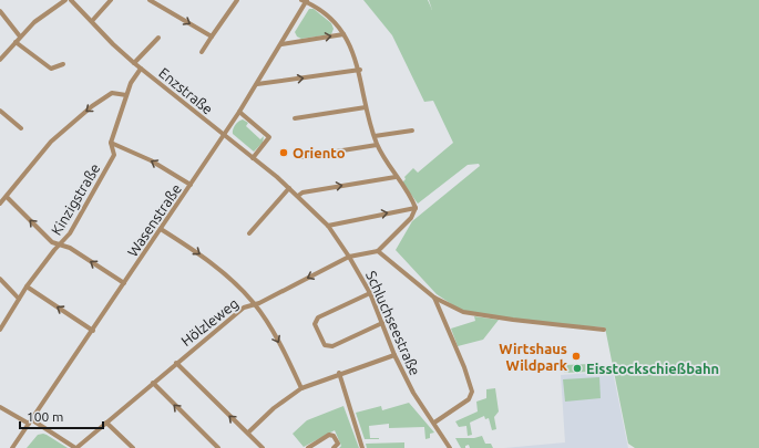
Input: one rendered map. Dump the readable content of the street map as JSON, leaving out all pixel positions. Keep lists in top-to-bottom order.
{
  "streets": {
    "street": [
      "Enzstraße",
      "Kinzigstraße",
      "Wasenstraße",
      "Hölzleweg",
      "Schluchseestraße"
    ]
  },
  "crossings": [
    ["Enzstraße", "Kinzigstraße"],
    ["Enzstraße", "Wasenstraße"],
    ["Enzstraße", "Schluchseestraße"],
    ["Wasenstraße", "Schluchseestraße"],
    ["Hölzleweg", "Schluchseestraße"]
  ],
  "places": ["Oriento", "Wirtshaus Wildpark", "Eisstockschießbahn"],
  "scale_bar": "100 m"
}
